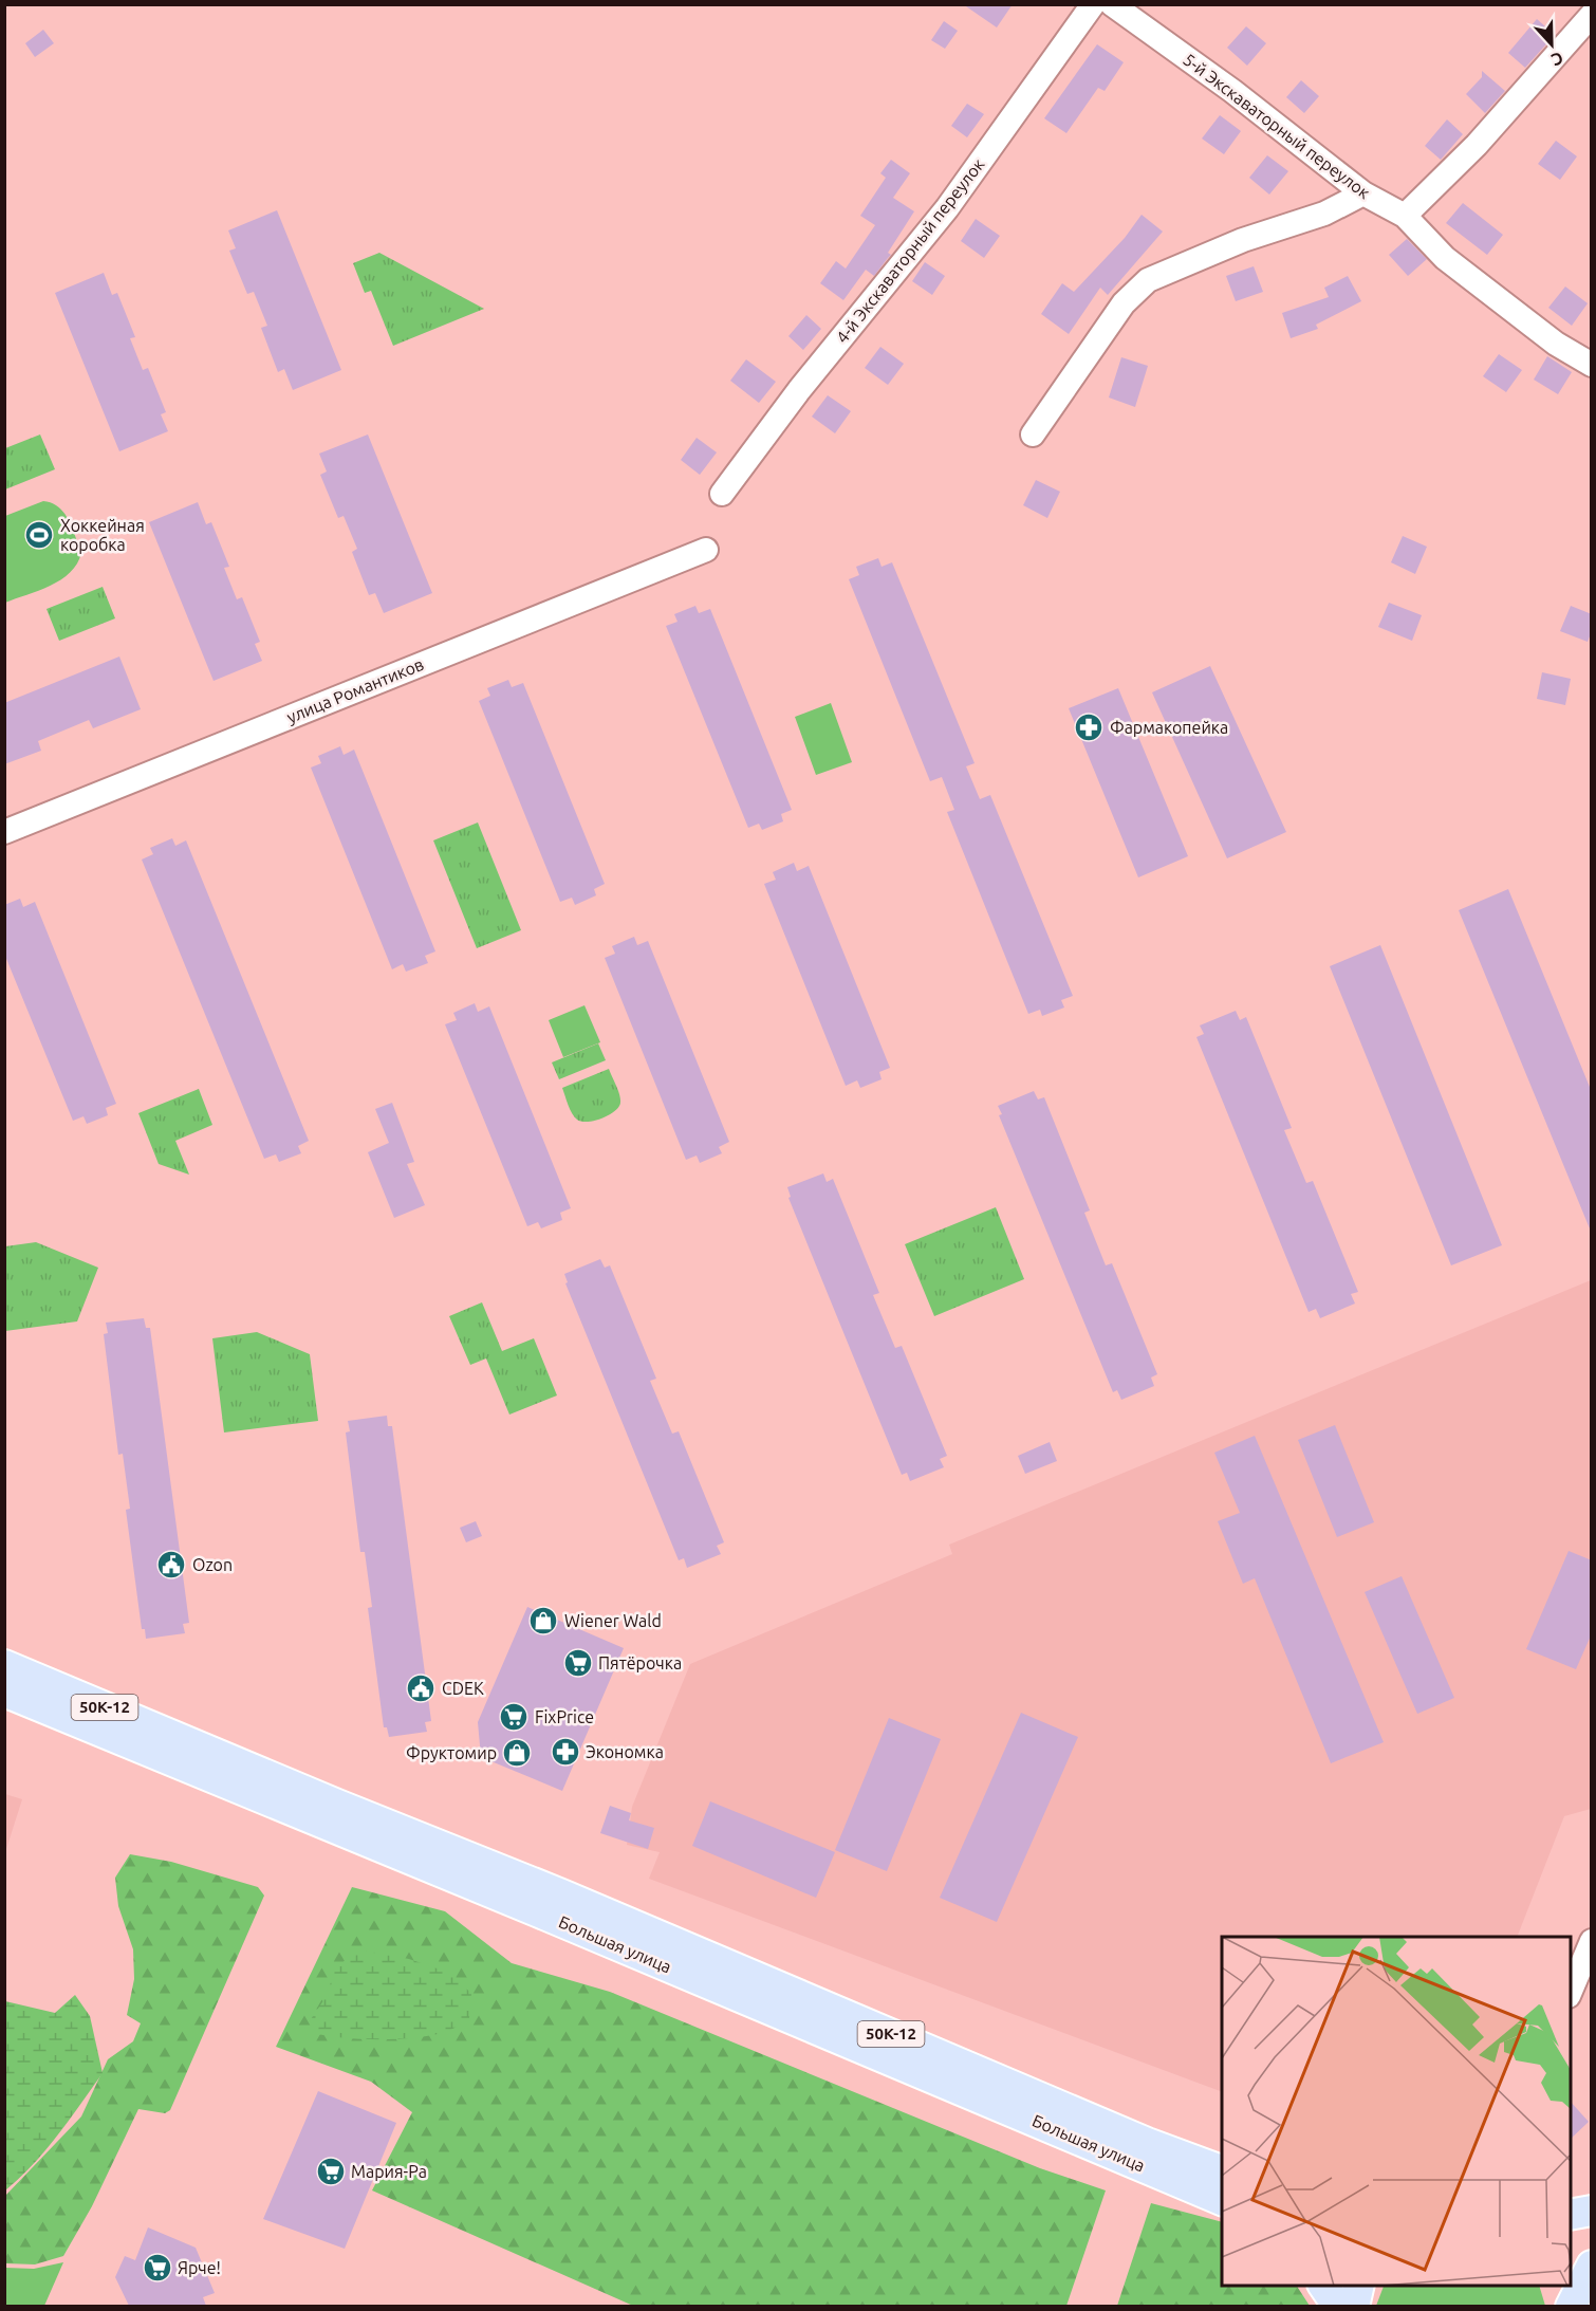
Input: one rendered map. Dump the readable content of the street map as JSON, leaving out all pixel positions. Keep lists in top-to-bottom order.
{
  "streets": {
    "main road": ["50К-12", "Большая улица"],
    "street": ["5-й Экскаваторный переулок", "4-й Экскаваторный переулок", "улица Романтиков"]
  },
  "places": {
    "sports": ["Хоккейная коробка"],
    "pharmacy": ["Фармакопейка", "Экономка"],
    "public building": ["Ozon", "CDEK"],
    "shop": ["Wiener Wald", "Фруктомир"],
    "supermarket": [
      "Пятёрочка",
      "FixPrice",
      "Мария-Ра",
      "Ярче!"
    ]
  },
  "north": "bottom"
}
